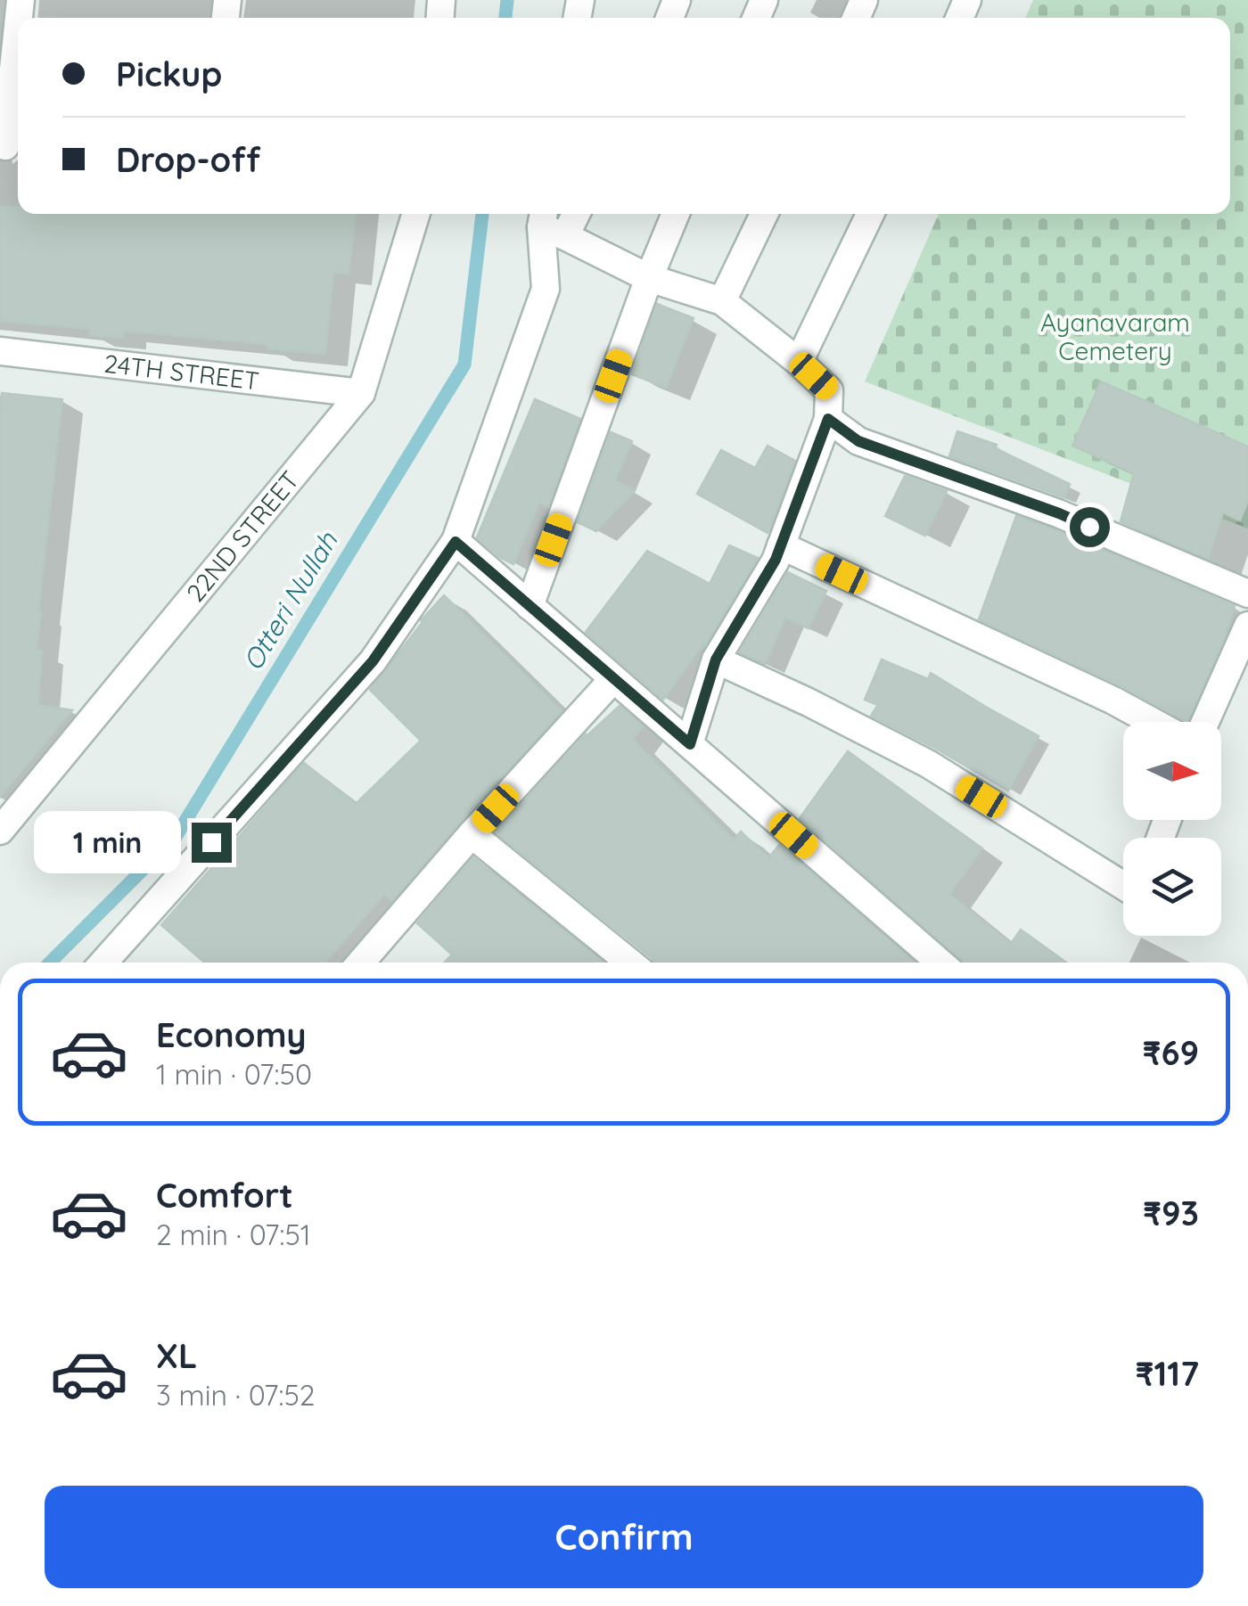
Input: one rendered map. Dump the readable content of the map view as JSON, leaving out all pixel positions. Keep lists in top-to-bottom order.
{
  "streets": {
    "street": ["24TH STREET", "22ND STREET"]
  },
  "crossings": [
    ["24TH STREET", "22ND STREET"]
  ],
  "water": ["Otteri Nullah"],
  "parks": ["Ayanavaram Cemetery"],
  "north": "right",
  "page": {
    "banner": ["Pickup", "Drop-off"],
    "bubble": "1 min",
    "list": [
      {
        "name": "Economy",
        "note": "1 min · 07:50",
        "value": "₹69"
      },
      {
        "name": "Comfort",
        "note": "2 min · 07:51",
        "value": "₹93"
      },
      {
        "name": "XL",
        "note": "3 min · 07:52",
        "value": "₹117"
      }
    ],
    "buttons": "Confirm"
  }
}
